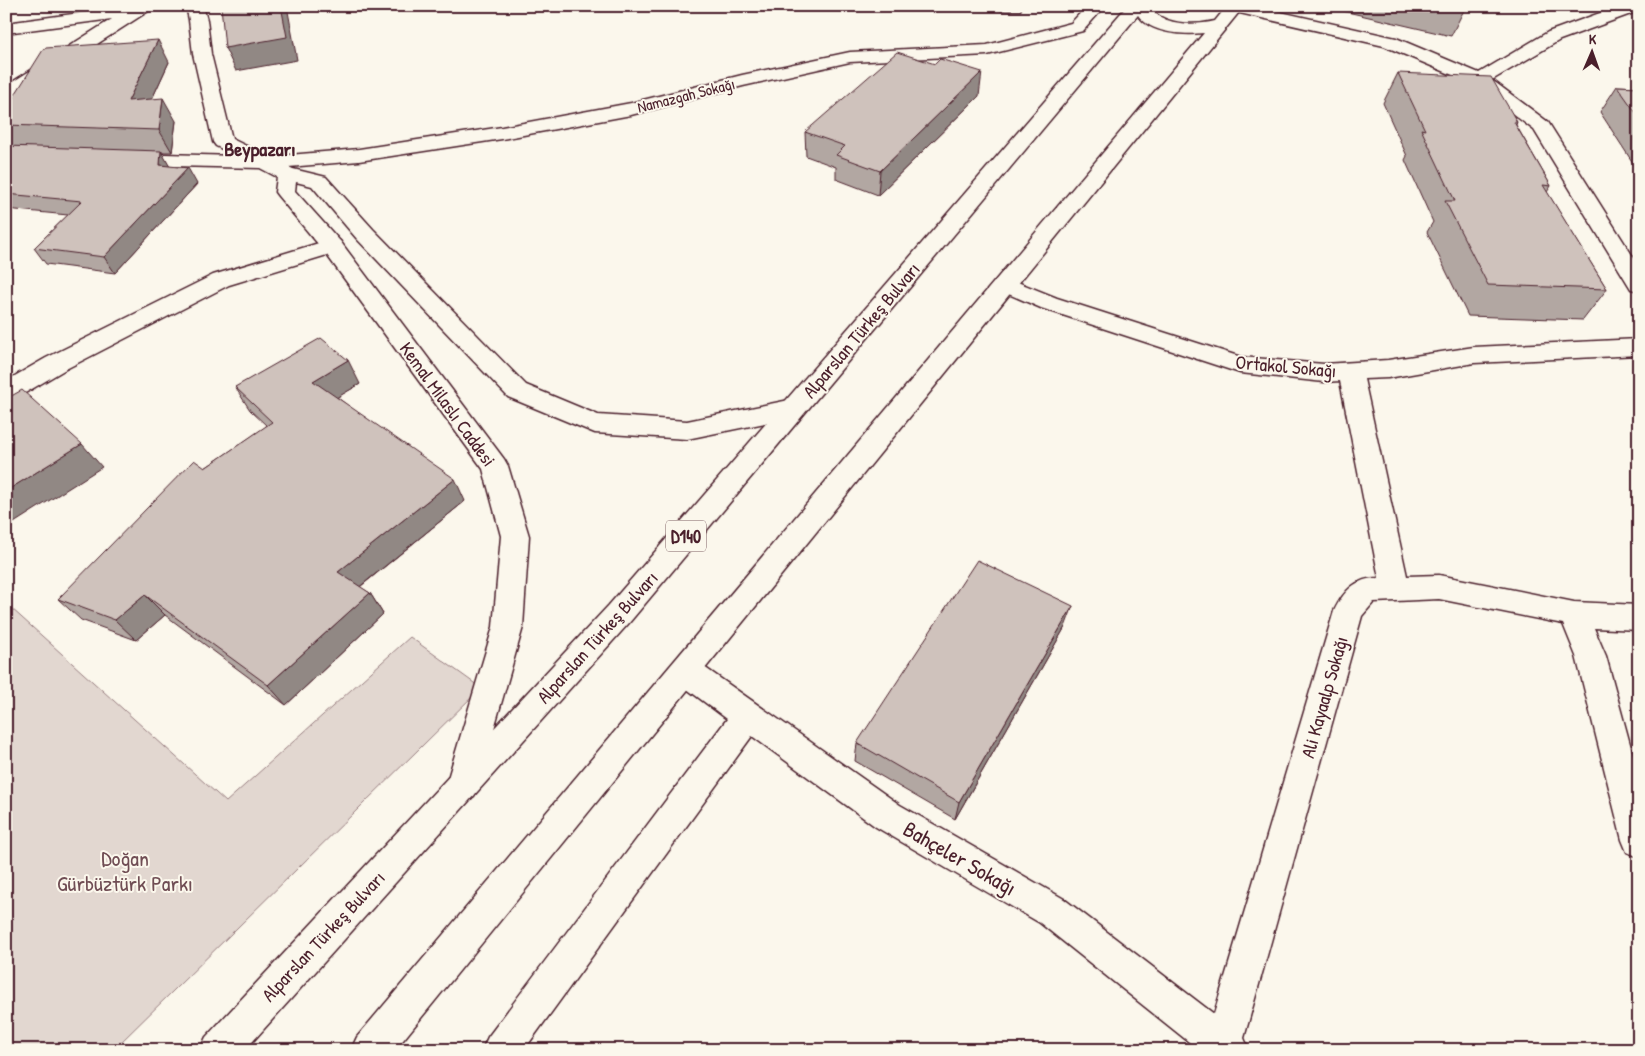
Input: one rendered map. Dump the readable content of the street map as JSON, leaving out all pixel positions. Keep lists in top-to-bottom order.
{
  "streets": {
    "main road": [
      "Namazgah Sokağı",
      "Alparslan Türkeş Bulvarı",
      "Ortakol Sokağı",
      "Kemal Milaslı Caddesi",
      "D140",
      "Ali Kayaalp Sokağı",
      "Bahçeler Sokağı"
    ]
  },
  "crossings": [
    ["Namazgah Sokağı", "Kemal Milaslı Caddesi"],
    ["Alparslan Türkeş Bulvarı", "Kemal Milaslı Caddesi"],
    ["Ali Kayaalp Sokağı", "Bahçeler Sokağı"]
  ],
  "districts": ["Beypazarı"],
  "parks": ["Doğan Gürbüztürk Parkı"],
  "north": "top"
}
